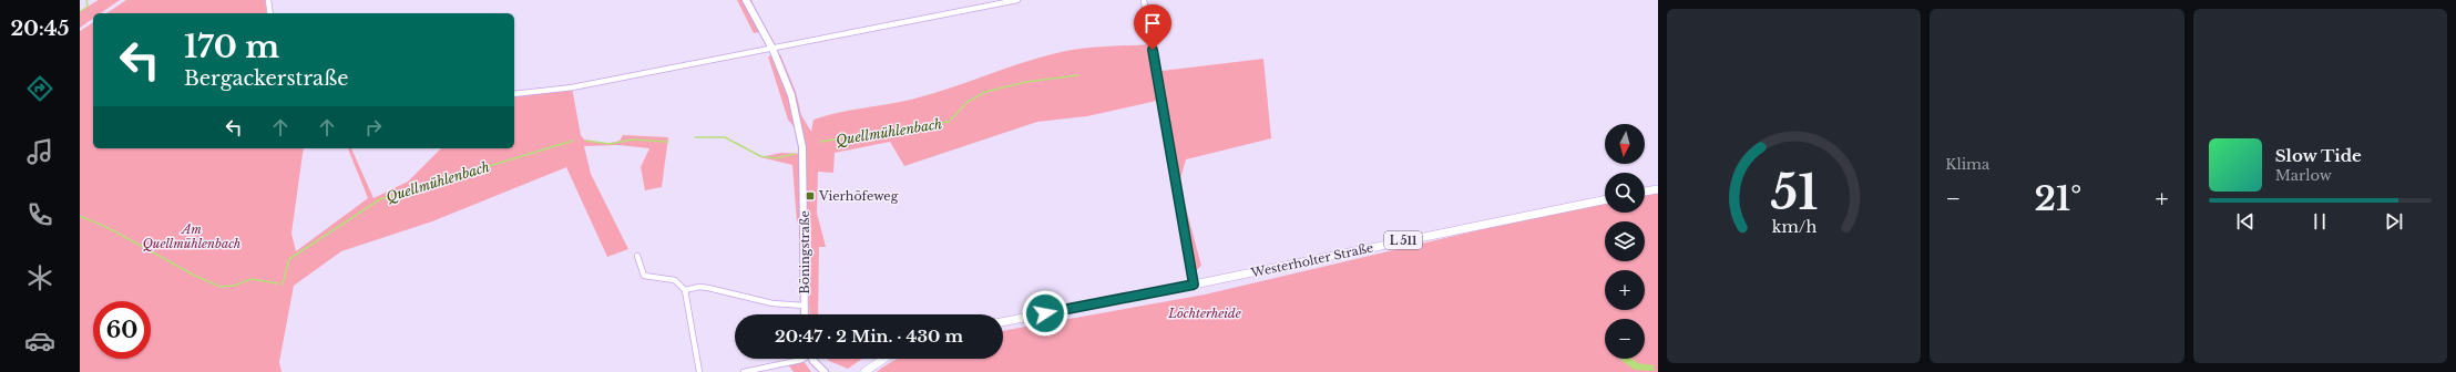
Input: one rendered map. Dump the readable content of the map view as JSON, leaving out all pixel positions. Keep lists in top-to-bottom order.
{
  "streets": {
    "main road": ["L 511", "Böningstraße", "Westerholter Straße"]
  },
  "crossings": [
    ["L 511", "Westerholter Straße"]
  ],
  "water": ["Quellmühlenbach"],
  "parks": ["Am Quellmühlenbach", "Löchterheide"],
  "places": {
    "transit": ["Vierhöfeweg"]
  },
  "north": "bottom",
  "page": {
    "tabs": "20:45",
    "tile": "Klima",
    "turn": ["170 m", "Bergackerstraße"],
    "map_buttons": ["+", "−"],
    "song": ["Slow Tide", "Marlow"],
    "heat": ["−", "21°", "+"],
    "limit": "60",
    "trip": "20:47 · 2 Min. · 430 m",
    "gauge": ["51", "km/h"]
  }
}
